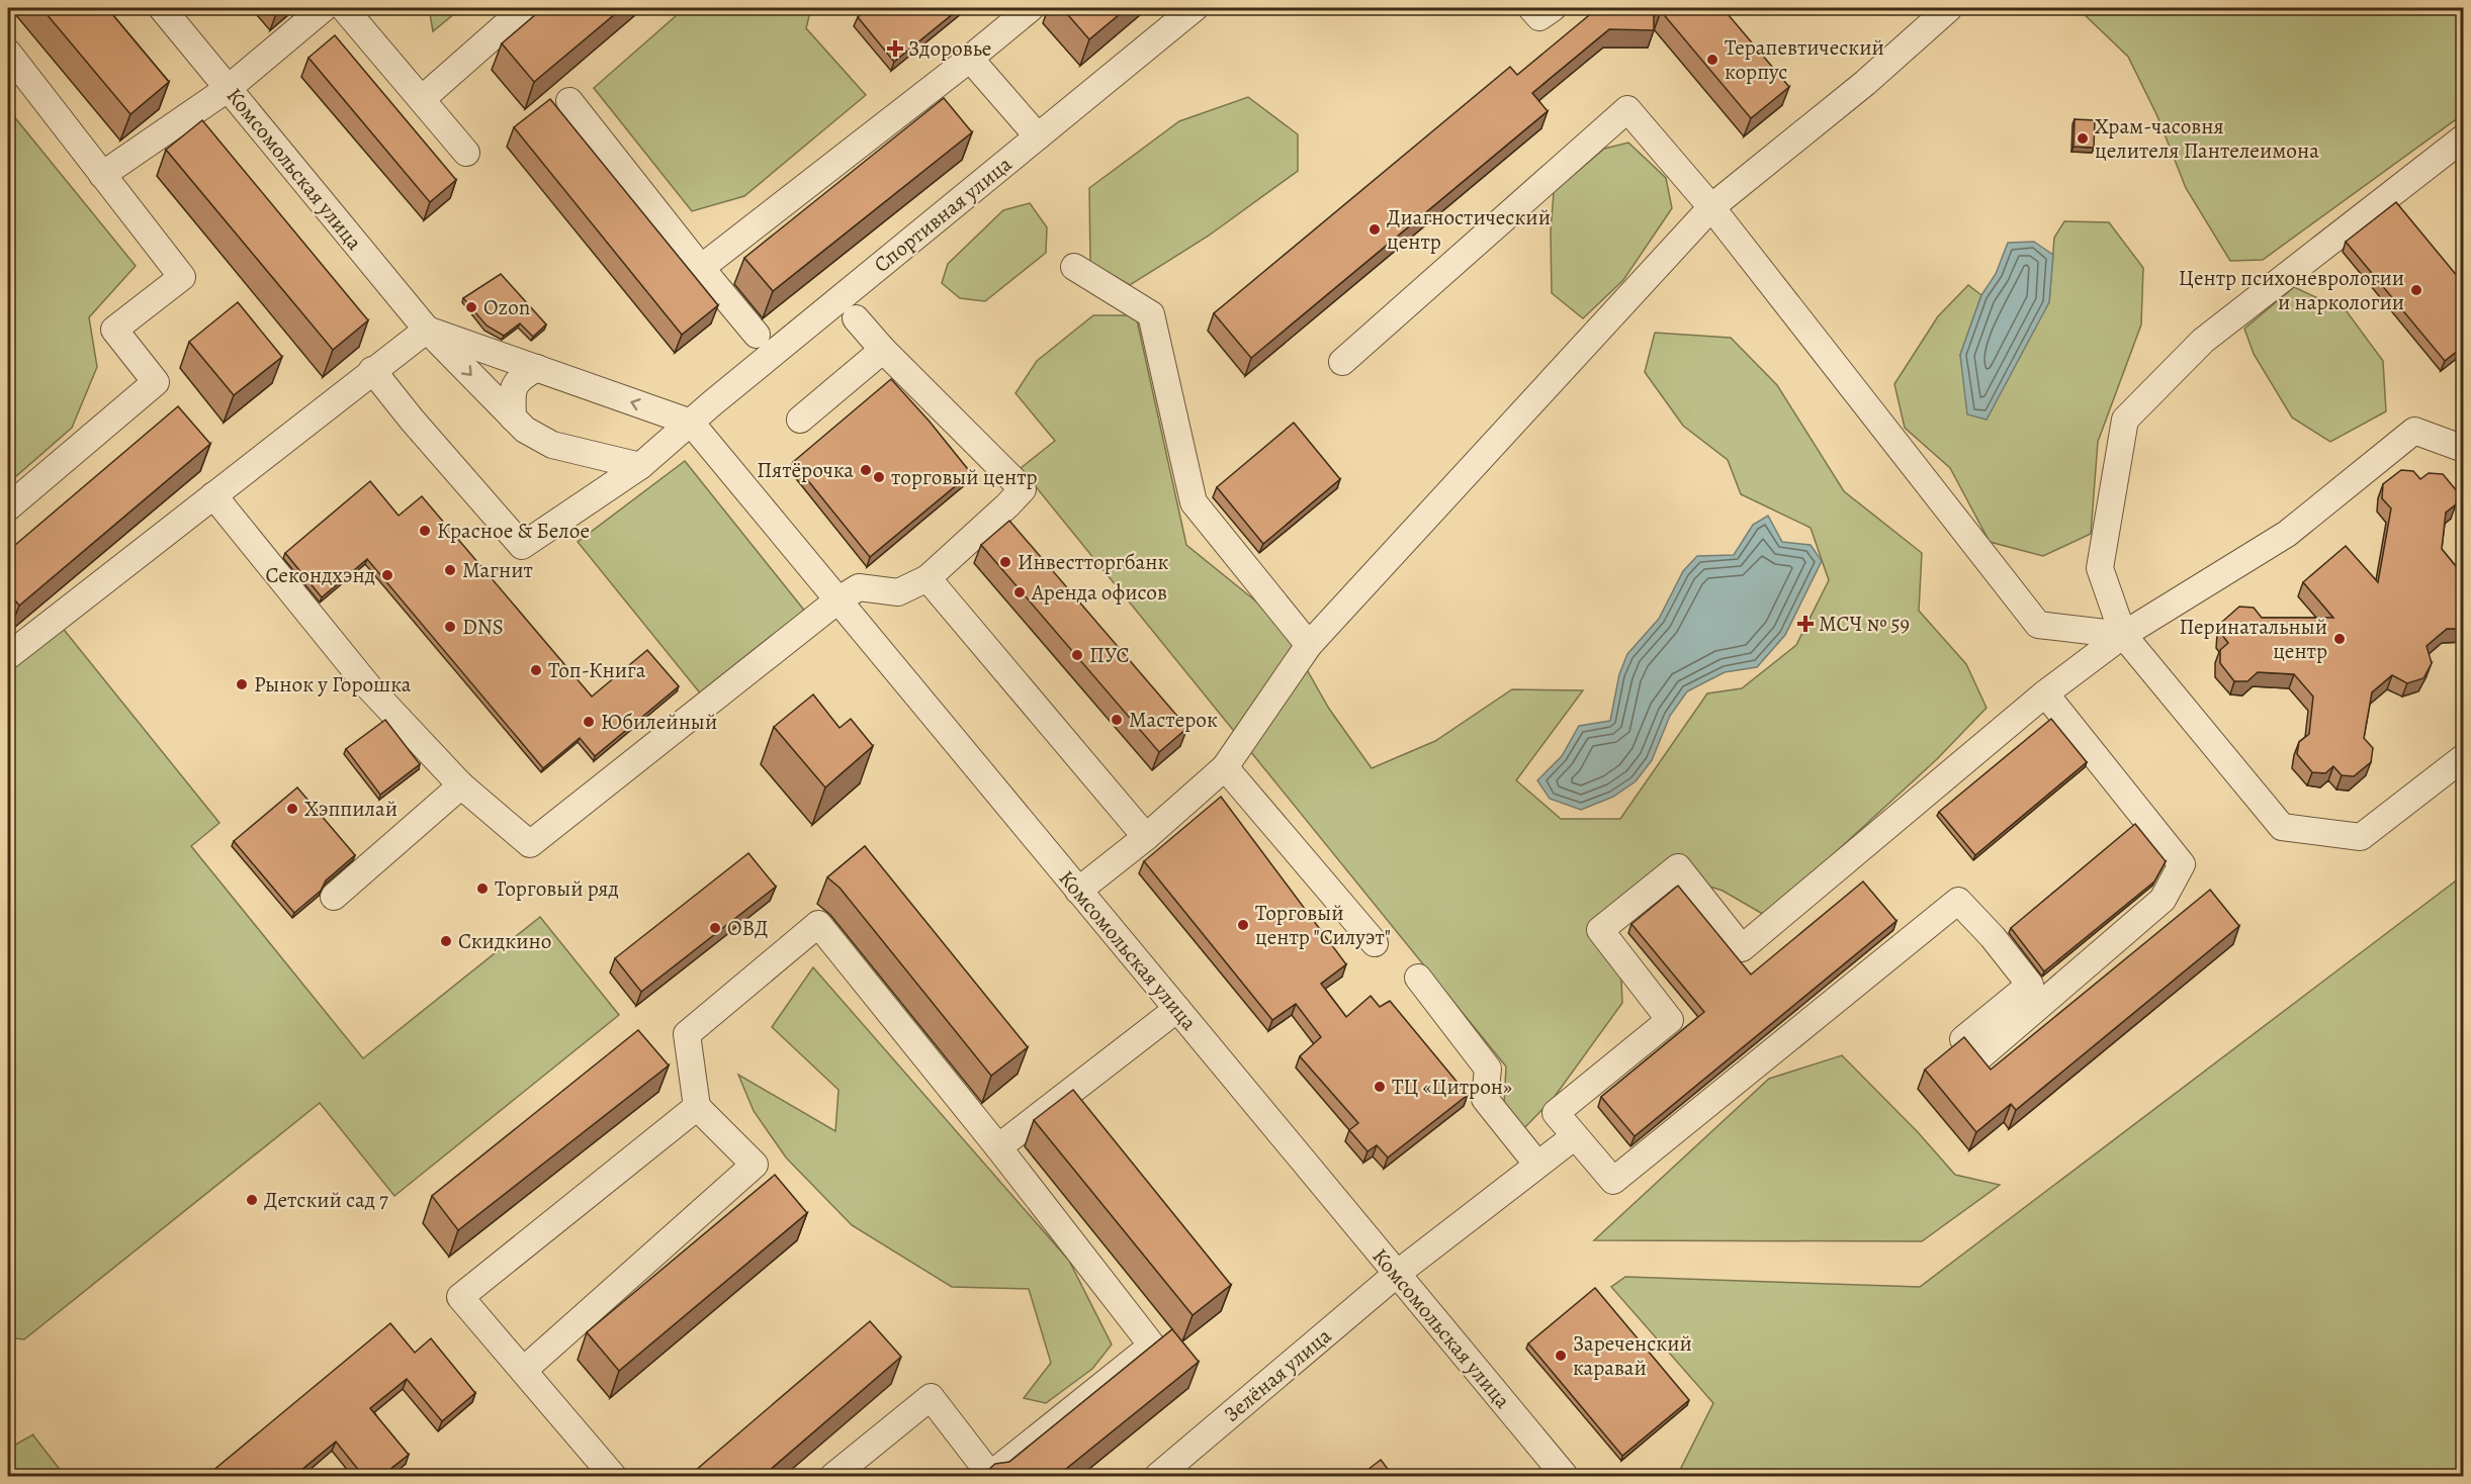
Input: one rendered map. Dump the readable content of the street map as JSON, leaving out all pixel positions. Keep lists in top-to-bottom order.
{
  "streets": {
    "street": ["Комсомольская улица", "Спортивная улица", "Зелёная улица"]
  },
  "crossings": [
    ["Комсомольская улица", "Спортивная улица"],
    ["Комсомольская улица", "Зелёная улица"]
  ],
  "places": {
    "health": ["Здоровье", "МСЧ № 59"],
    "other": [
      "Терапевтический корпус",
      "Храм-часовня целителя Пантелеимона",
      "Диагностический центр",
      "Центр психоневрологии и наркологии",
      "Ozon",
      "Пятёрочка",
      "торговый центр",
      "Красное & Белое",
      "Инвестторгбанк",
      "Магнит",
      "Секондхэнд",
      "Аренда офисов",
      "DNS",
      "Перинатальный центр",
      "ПУС",
      "Топ-Книга",
      "Рынок у Горошка",
      "Мастерок",
      "Юбилейный",
      "Хэппилай",
      "Торговый ряд",
      "Торговый центр \"Силуэт\"",
      "ОВД",
      "Скидкино",
      "ТЦ «Цитрон»",
      "Детский сад 7",
      "Зареченский каравай"
    ]
  }
}
